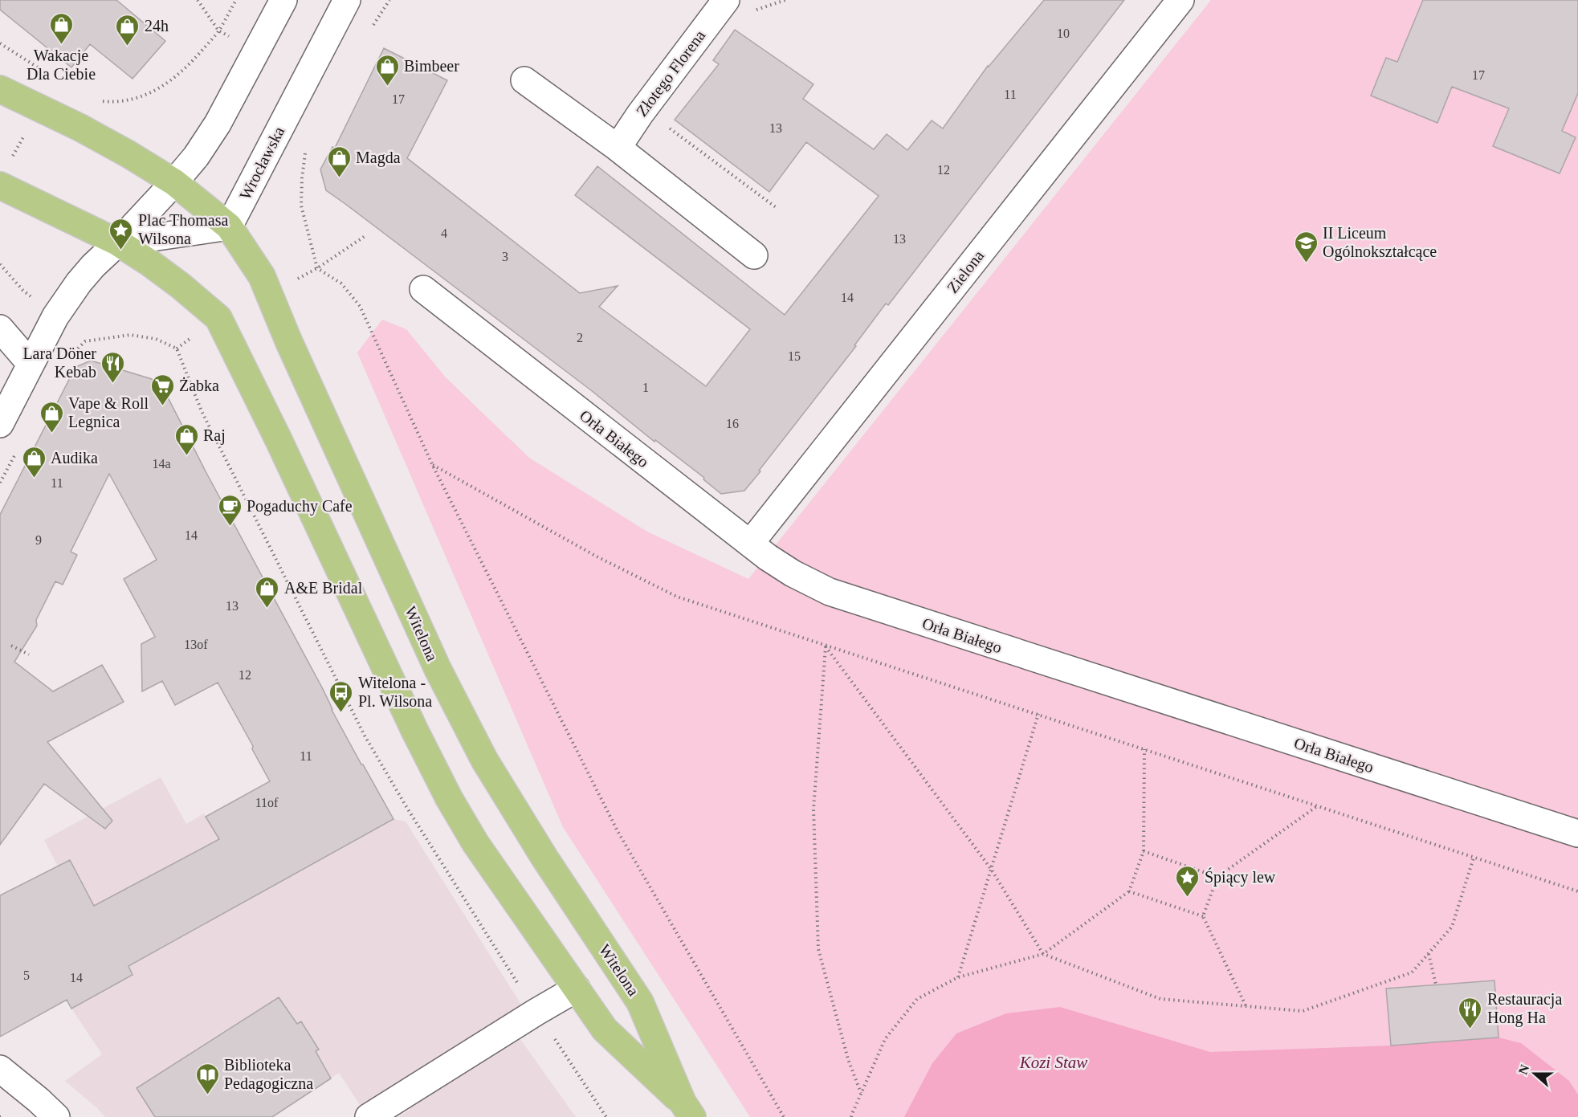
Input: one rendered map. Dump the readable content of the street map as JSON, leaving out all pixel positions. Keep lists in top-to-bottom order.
{
  "streets": {
    "main road": ["Witelona"],
    "street": [
      "Złotego Florena",
      "Wrocławska",
      "Zielona",
      "Orła Białego"
    ]
  },
  "crossings": [
    ["Wrocławska", "Witelona"],
    ["Zielona", "Orła Białego"]
  ],
  "water": ["Kozi Staw"],
  "places": {
    "shop": [
      "Wakacje Dla Ciebie",
      "24h",
      "Bimbeer",
      "Magda",
      "Vape & Roll Legnica",
      "Raj",
      "Audika",
      "A&E Bridal"
    ],
    "place": ["Plac Thomasa Wilsona", "Śpiący lew"],
    "school or university": ["II Liceum Ogólnokształcące"],
    "restaurant": ["Lara Döner Kebab", "Restauracja Hong Ha"],
    "supermarket": ["Żabka"],
    "cafe": ["Pogaduchy Cafe"],
    "bus stop": ["Witelona - Pl. Wilsona"],
    "library": ["Biblioteka Pedagogiczna"]
  },
  "house_numbers": [
    "10",
    "17",
    "11",
    "17",
    "13",
    "12",
    "4",
    "13",
    "3",
    "14",
    "2",
    "15",
    "1",
    "16",
    "14a",
    "11",
    "14",
    "9",
    "13",
    "13of",
    "12",
    "11",
    "11of",
    "5",
    "14"
  ],
  "north": "left"
}
